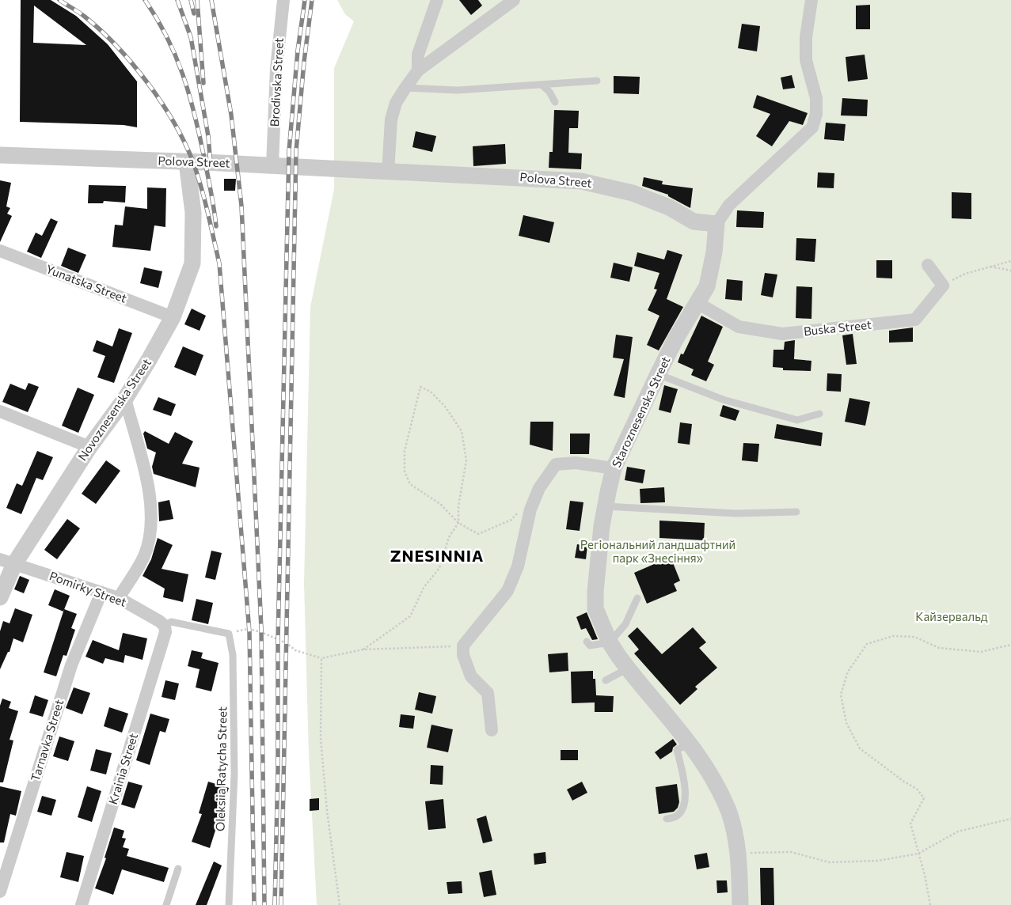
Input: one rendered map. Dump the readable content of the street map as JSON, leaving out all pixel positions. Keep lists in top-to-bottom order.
{
  "streets": {
    "street": [
      "Brodivska Street",
      "Polova Street",
      "Yunatska Street",
      "Buska Street",
      "Novoznesenska Street",
      "Staroznesenska Street",
      "Pomirky Street",
      "Tarnavka Street",
      "Krainia Street"
    ],
    "lane": ["Oleksiia Ratycha Street"]
  },
  "crossings": [
    ["Brodivska Street", "Polova Street"],
    ["Polova Street", "Novoznesenska Street"],
    ["Polova Street", "Staroznesenska Street"],
    ["Yunatska Street", "Novoznesenska Street"],
    ["Buska Street", "Staroznesenska Street"],
    ["Novoznesenska Street", "Pomirky Street"],
    ["Pomirky Street", "Tarnavka Street"],
    ["Pomirky Street", "Krainia Street"]
  ],
  "districts": ["ZNESINNIA"],
  "parks": ["Регіональний ландшафтний парк «Знесіння»", "Кайзервальд"]
}
